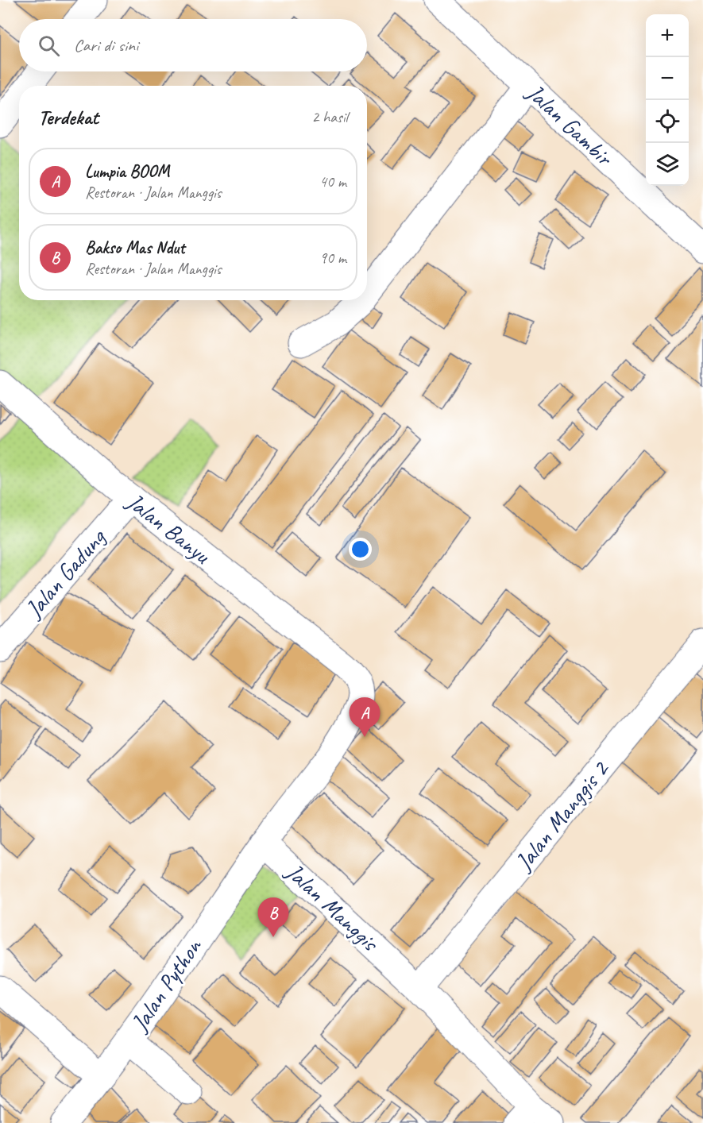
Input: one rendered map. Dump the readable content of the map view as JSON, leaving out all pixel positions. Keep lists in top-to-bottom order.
{
  "streets": {
    "street": [
      "Jalan Gambir",
      "Jalan Banyu",
      "Jalan Gadung",
      "Jalan Manggis 2",
      "Jalan Manggis",
      "Jalan Python"
    ]
  },
  "crossings": [
    ["Jalan Banyu", "Jalan Gadung"],
    ["Jalan Banyu", "Jalan Manggis"],
    ["Jalan Banyu", "Jalan Python"],
    ["Jalan Manggis 2", "Jalan Manggis"],
    ["Jalan Manggis", "Jalan Python"]
  ],
  "page": {
    "map_buttons": ["+", "−"],
    "search": "Cari di sini",
    "heading": ["Terdekat", "2 hasil"],
    "list": [
      {
        "mark": "A",
        "name": "Lumpia BOOM",
        "note": "Restoran · Jalan Manggis",
        "value": "40 m"
      },
      {
        "mark": "B",
        "name": "Bakso Mas Ndut",
        "note": "Restoran · Jalan Manggis",
        "value": "90 m"
      }
    ],
    "pins": ["A", "B"]
  }
}
